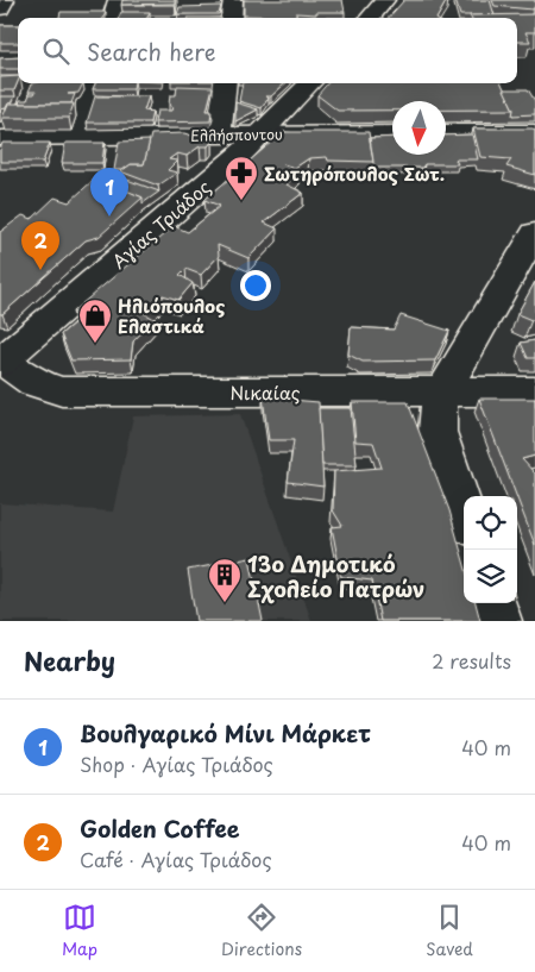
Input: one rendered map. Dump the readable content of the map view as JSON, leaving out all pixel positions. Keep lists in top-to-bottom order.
{
  "streets": {
    "street": ["Ελλήσποντου", "Αγίας Τριάδος", "Νικαίας"]
  },
  "crossings": [
    ["Ελλήσποντου", "Αγίας Τριάδος"],
    ["Αγίας Τριάδος", "Νικαίας"]
  ],
  "places": {
    "pharmacy": ["Σωτηρόπουλος Σωτ."],
    "shop": ["Ηλιόπουλος Ελαστικά"],
    "building": ["13ο Δημοτικό Σχολείο Πατρών"]
  },
  "north": "bottom",
  "page": {
    "search": "Search here",
    "pins": ["1", "2"],
    "heading": ["Nearby", "2 results"],
    "list": [
      {
        "mark": "1",
        "name": "Βουλγαρικό Μίνι Μάρκετ",
        "note": "Shop · Αγίας Τριάδος",
        "value": "40 m"
      },
      {
        "mark": "2",
        "name": "Golden Coffee",
        "note": "Café · Αγίας Τριάδος",
        "value": "40 m"
      }
    ],
    "nav": ["Map", "Directions", "Saved"]
  }
}
